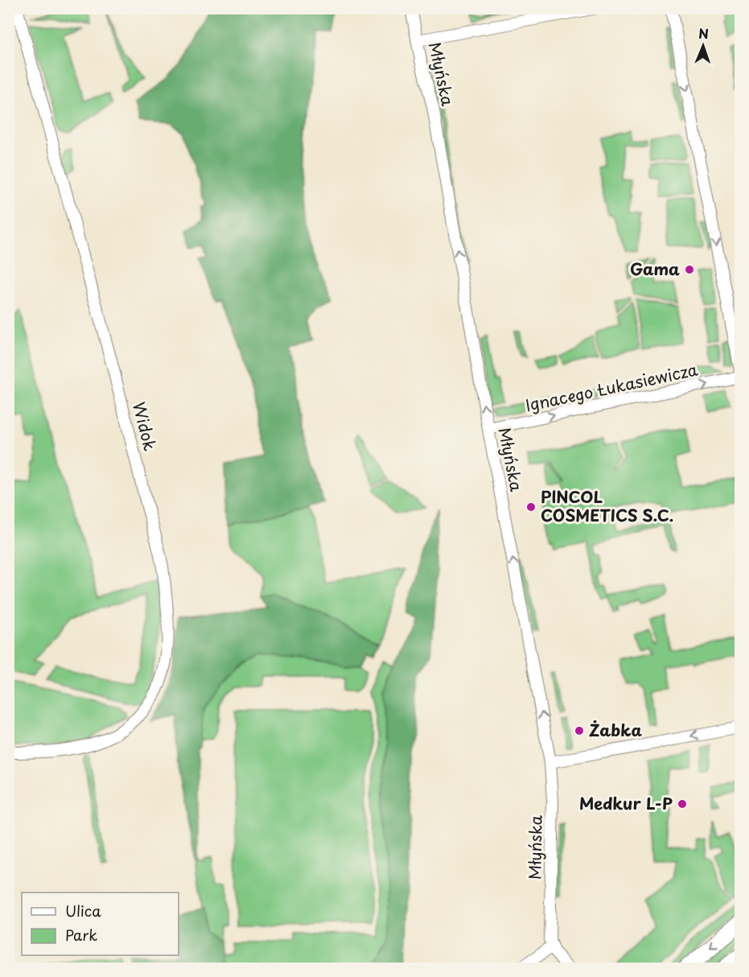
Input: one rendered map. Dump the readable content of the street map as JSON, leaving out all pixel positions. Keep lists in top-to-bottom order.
{
  "streets": {
    "street": ["Młyńska", "Ignacego Łukasiewicza", "Widok"]
  },
  "crossings": [
    ["Młyńska", "Ignacego Łukasiewicza"]
  ],
  "one_way": ["Młyńska", "Ignacego Łukasiewicza"],
  "places": [
    "Gama",
    "PINCOL COSMETICS S.C.",
    "Żabka",
    "Medkur L-P"
  ],
  "legend": ["Ulica", "Park"],
  "north": "top"
}
